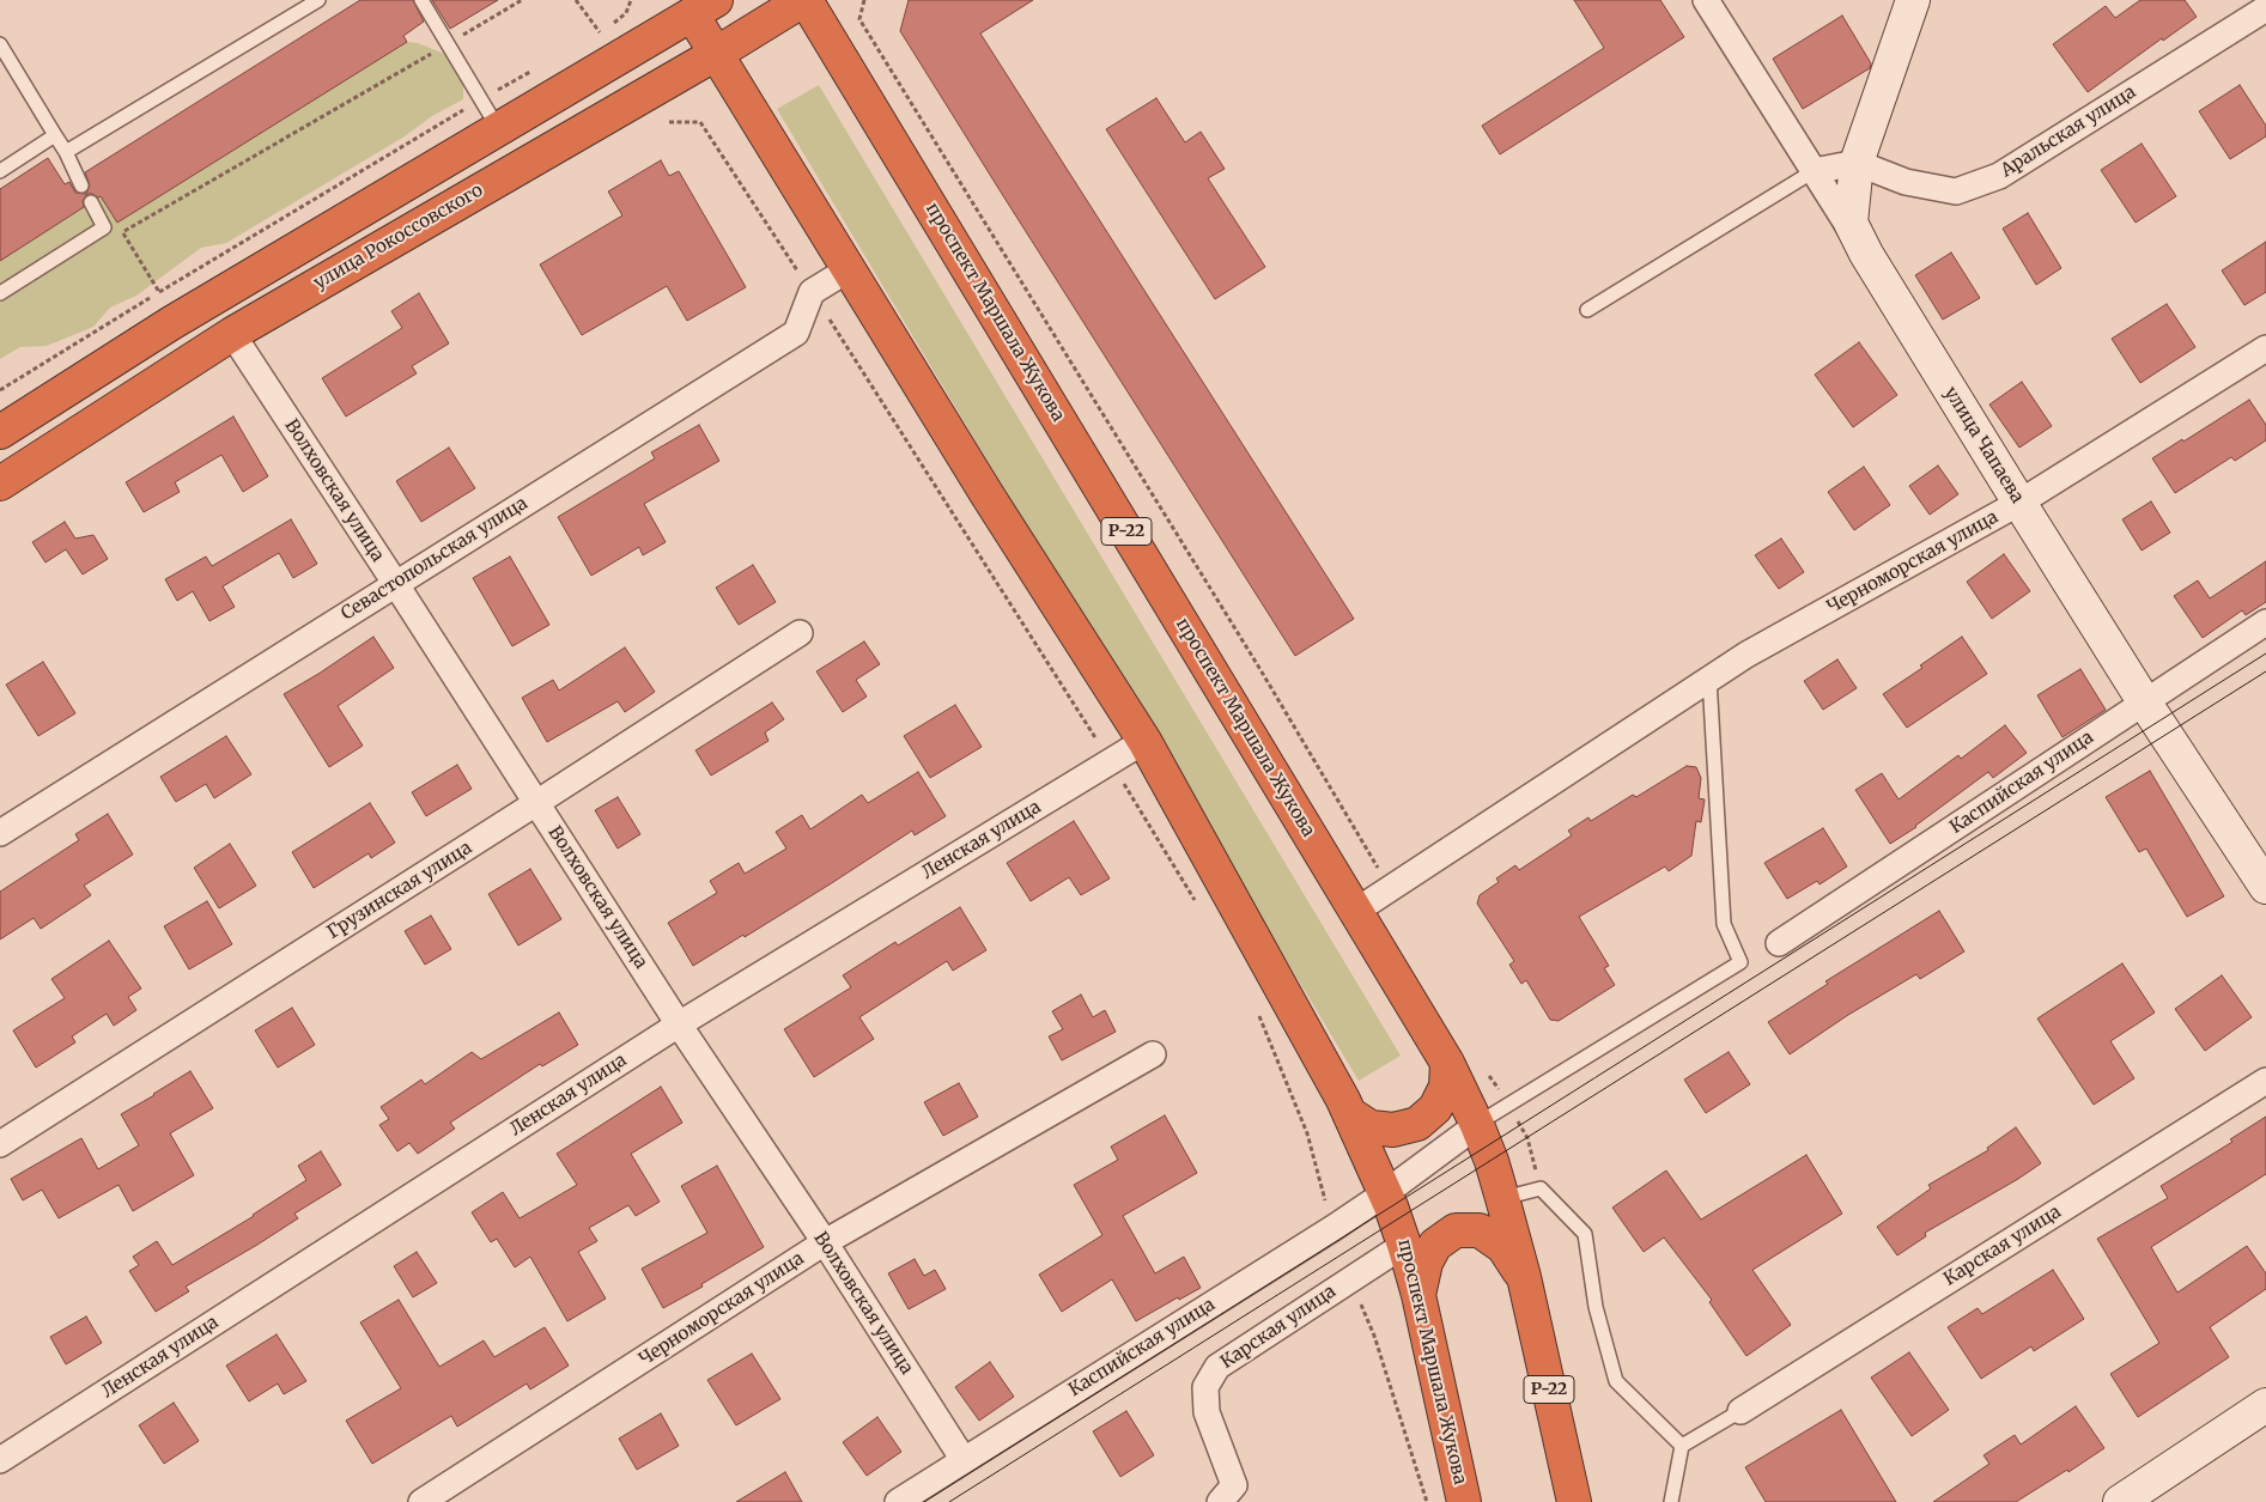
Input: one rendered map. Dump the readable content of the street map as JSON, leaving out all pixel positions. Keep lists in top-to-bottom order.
{
  "streets": {
    "highway": ["улица Рокоссовского", "проспект Маршала Жукова", "Р-22"],
    "street": [
      "Аральская улица",
      "улица Чапаева",
      "Волховская улица",
      "Севастопольская улица",
      "Черноморская улица",
      "Каспийская улица",
      "Ленская улица",
      "Грузинская улица",
      "Карская улица"
    ]
  },
  "crossings": [
    ["улица Рокоссовского", "проспект Маршала Жукова"],
    ["улица Рокоссовского", "Волховская улица"],
    ["проспект Маршала Жукова", "Черноморская улица"],
    ["проспект Маршала Жукова", "Каспийская улица"],
    ["проспект Маршала Жукова", "Ленская улица"],
    ["проспект Маршала Жукова", "Карская улица"],
    ["улица Чапаева", "Черноморская улица"],
    ["улица Чапаева", "Каспийская улица"],
    ["Волховская улица", "Севастопольская улица"],
    ["Волховская улица", "Черноморская улица"],
    ["Волховская улица", "Каспийская улица"],
    ["Волховская улица", "Ленская улица"],
    ["Волховская улица", "Грузинская улица"]
  ]
}
